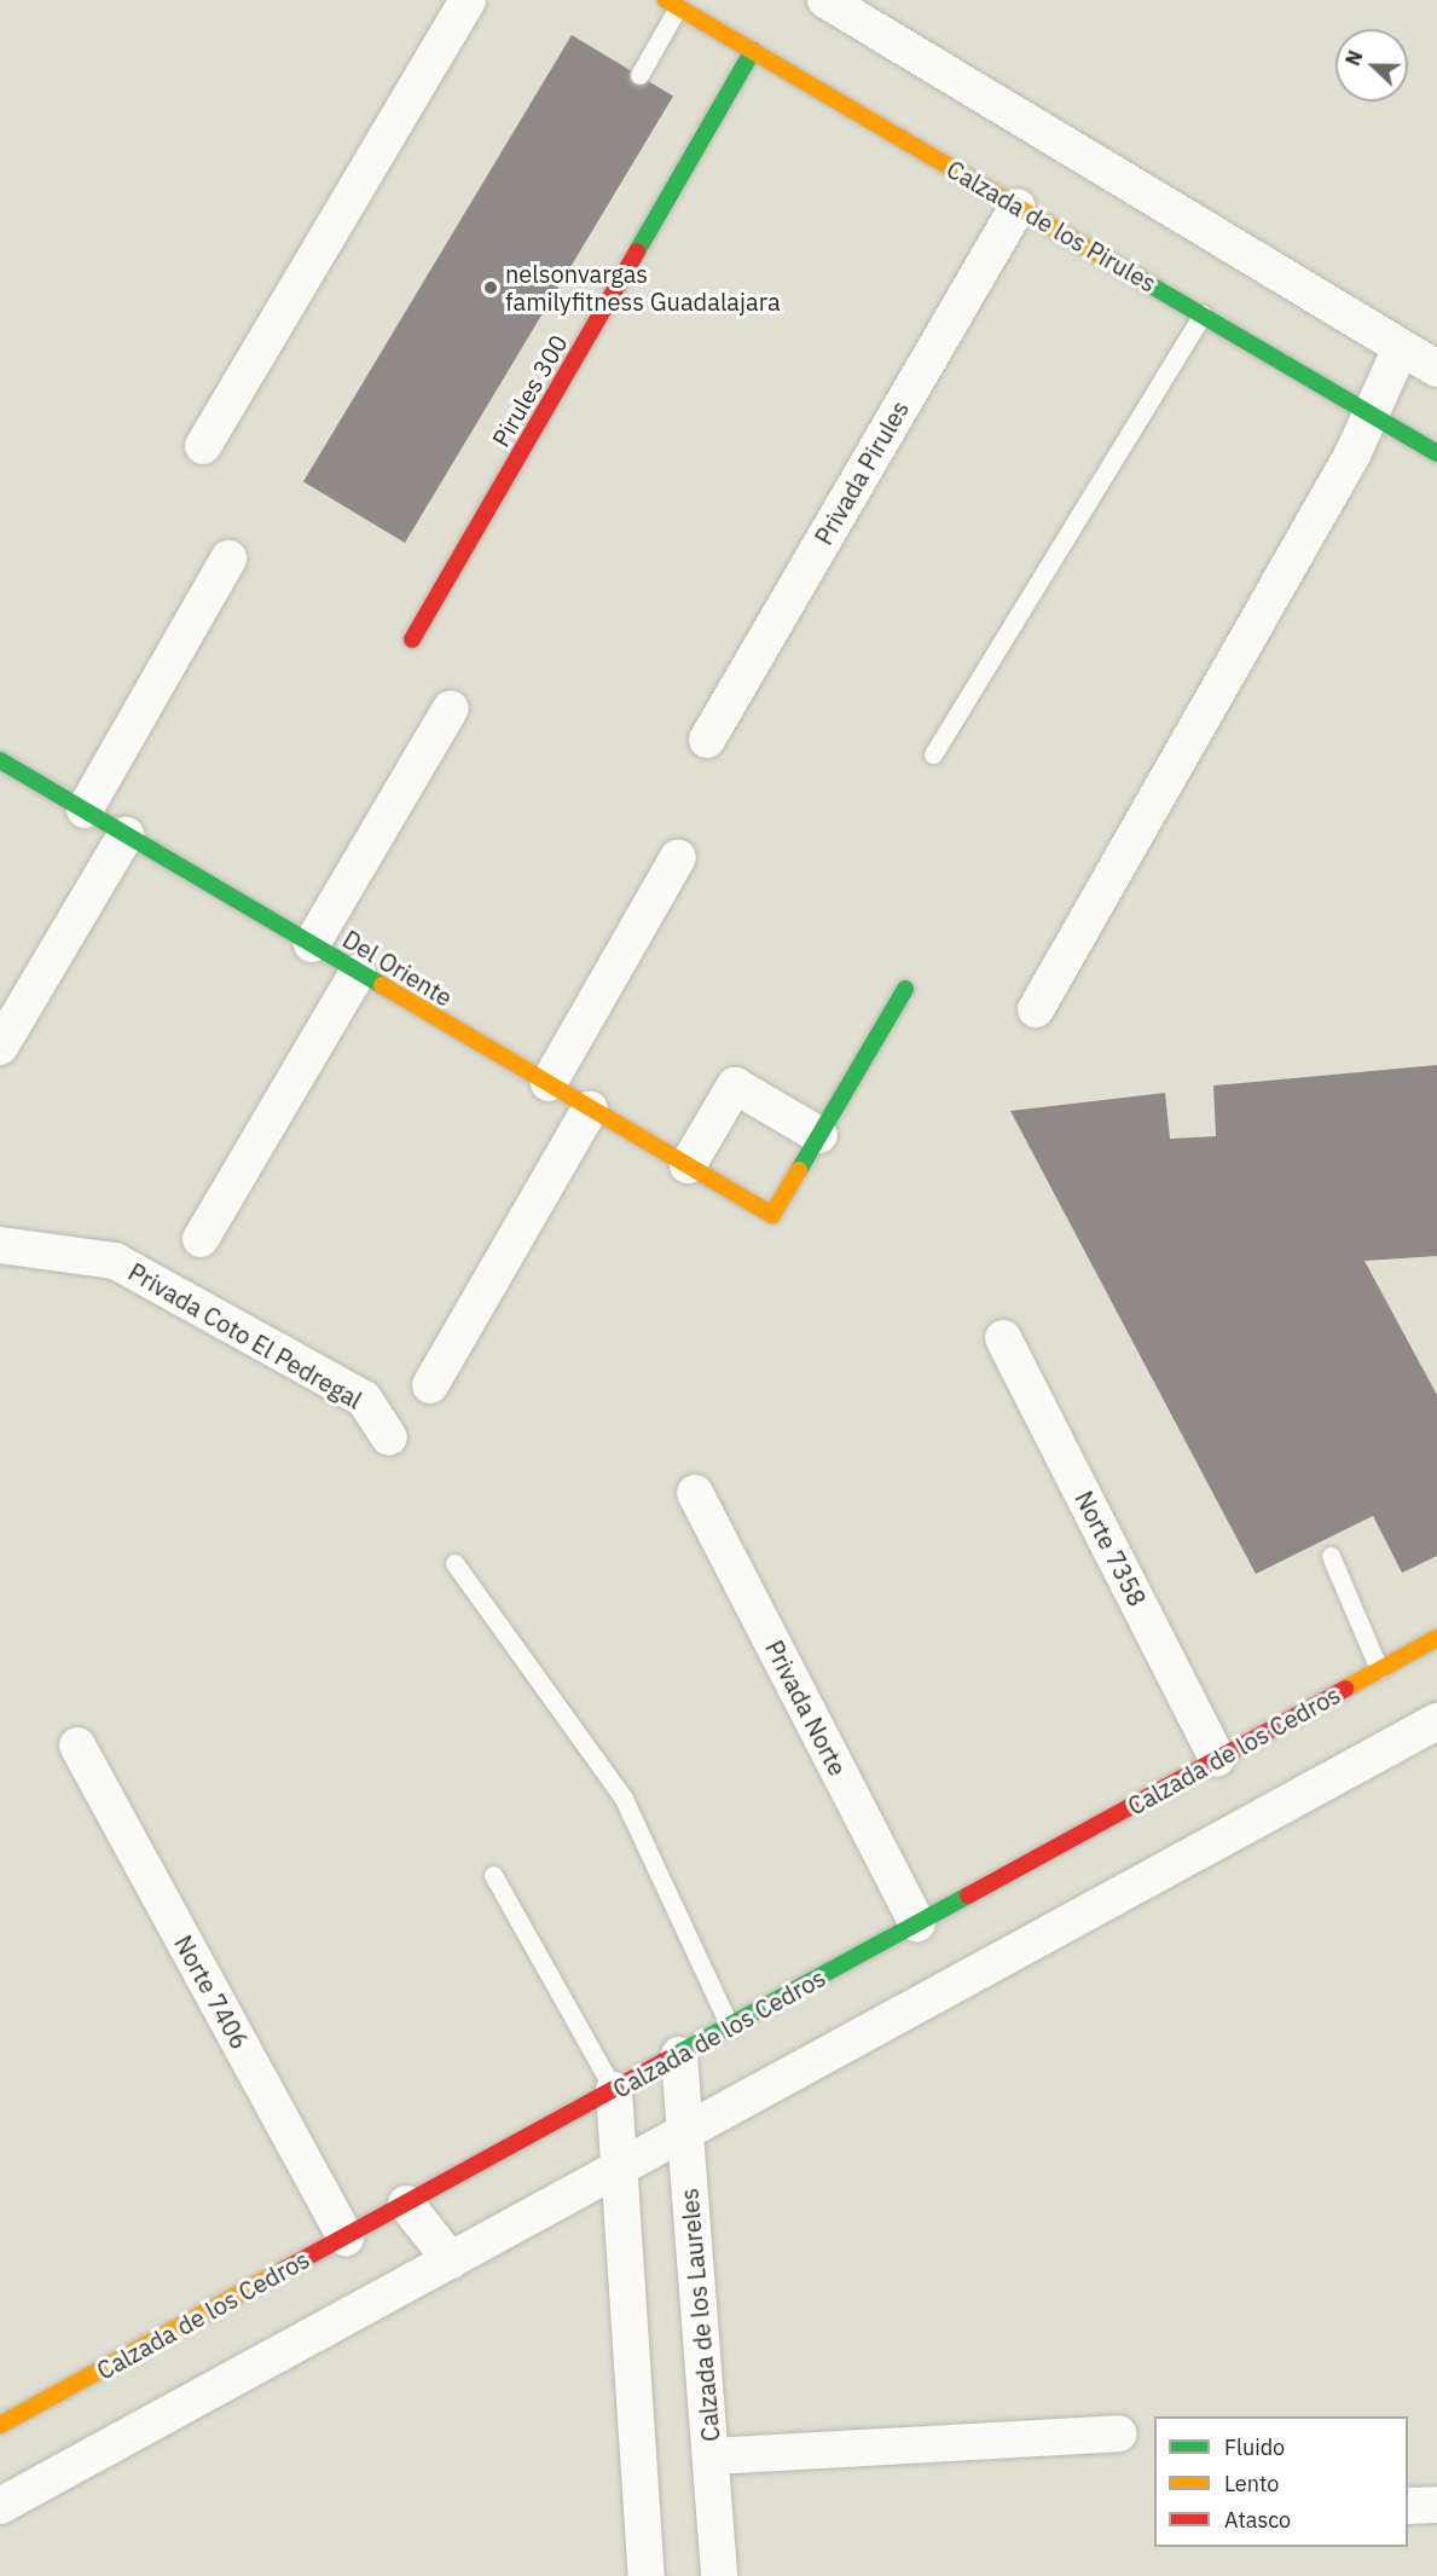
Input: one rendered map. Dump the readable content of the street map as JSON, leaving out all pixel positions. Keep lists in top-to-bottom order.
{
  "streets": {
    "street": [
      "Calzada de los Pirules",
      "Pirules 300",
      "Privada Pirules",
      "Del Oriente",
      "Privada Coto El Pedregal",
      "Norte 7358",
      "Privada Norte",
      "Calzada de los Cedros",
      "Norte 7406",
      "Calzada de los Laureles"
    ]
  },
  "crossings": [
    ["Calzada de los Pirules", "Pirules 300"],
    ["Calzada de los Pirules", "Privada Pirules"],
    ["Norte 7358", "Calzada de los Cedros"],
    ["Privada Norte", "Calzada de los Cedros"],
    ["Calzada de los Cedros", "Norte 7406"],
    ["Calzada de los Cedros", "Calzada de los Laureles"]
  ],
  "places": ["nelsonvargas familyfitness Guadalajara"],
  "legend": ["Fluido", "Lento", "Atasco"],
  "north": "left"
}
